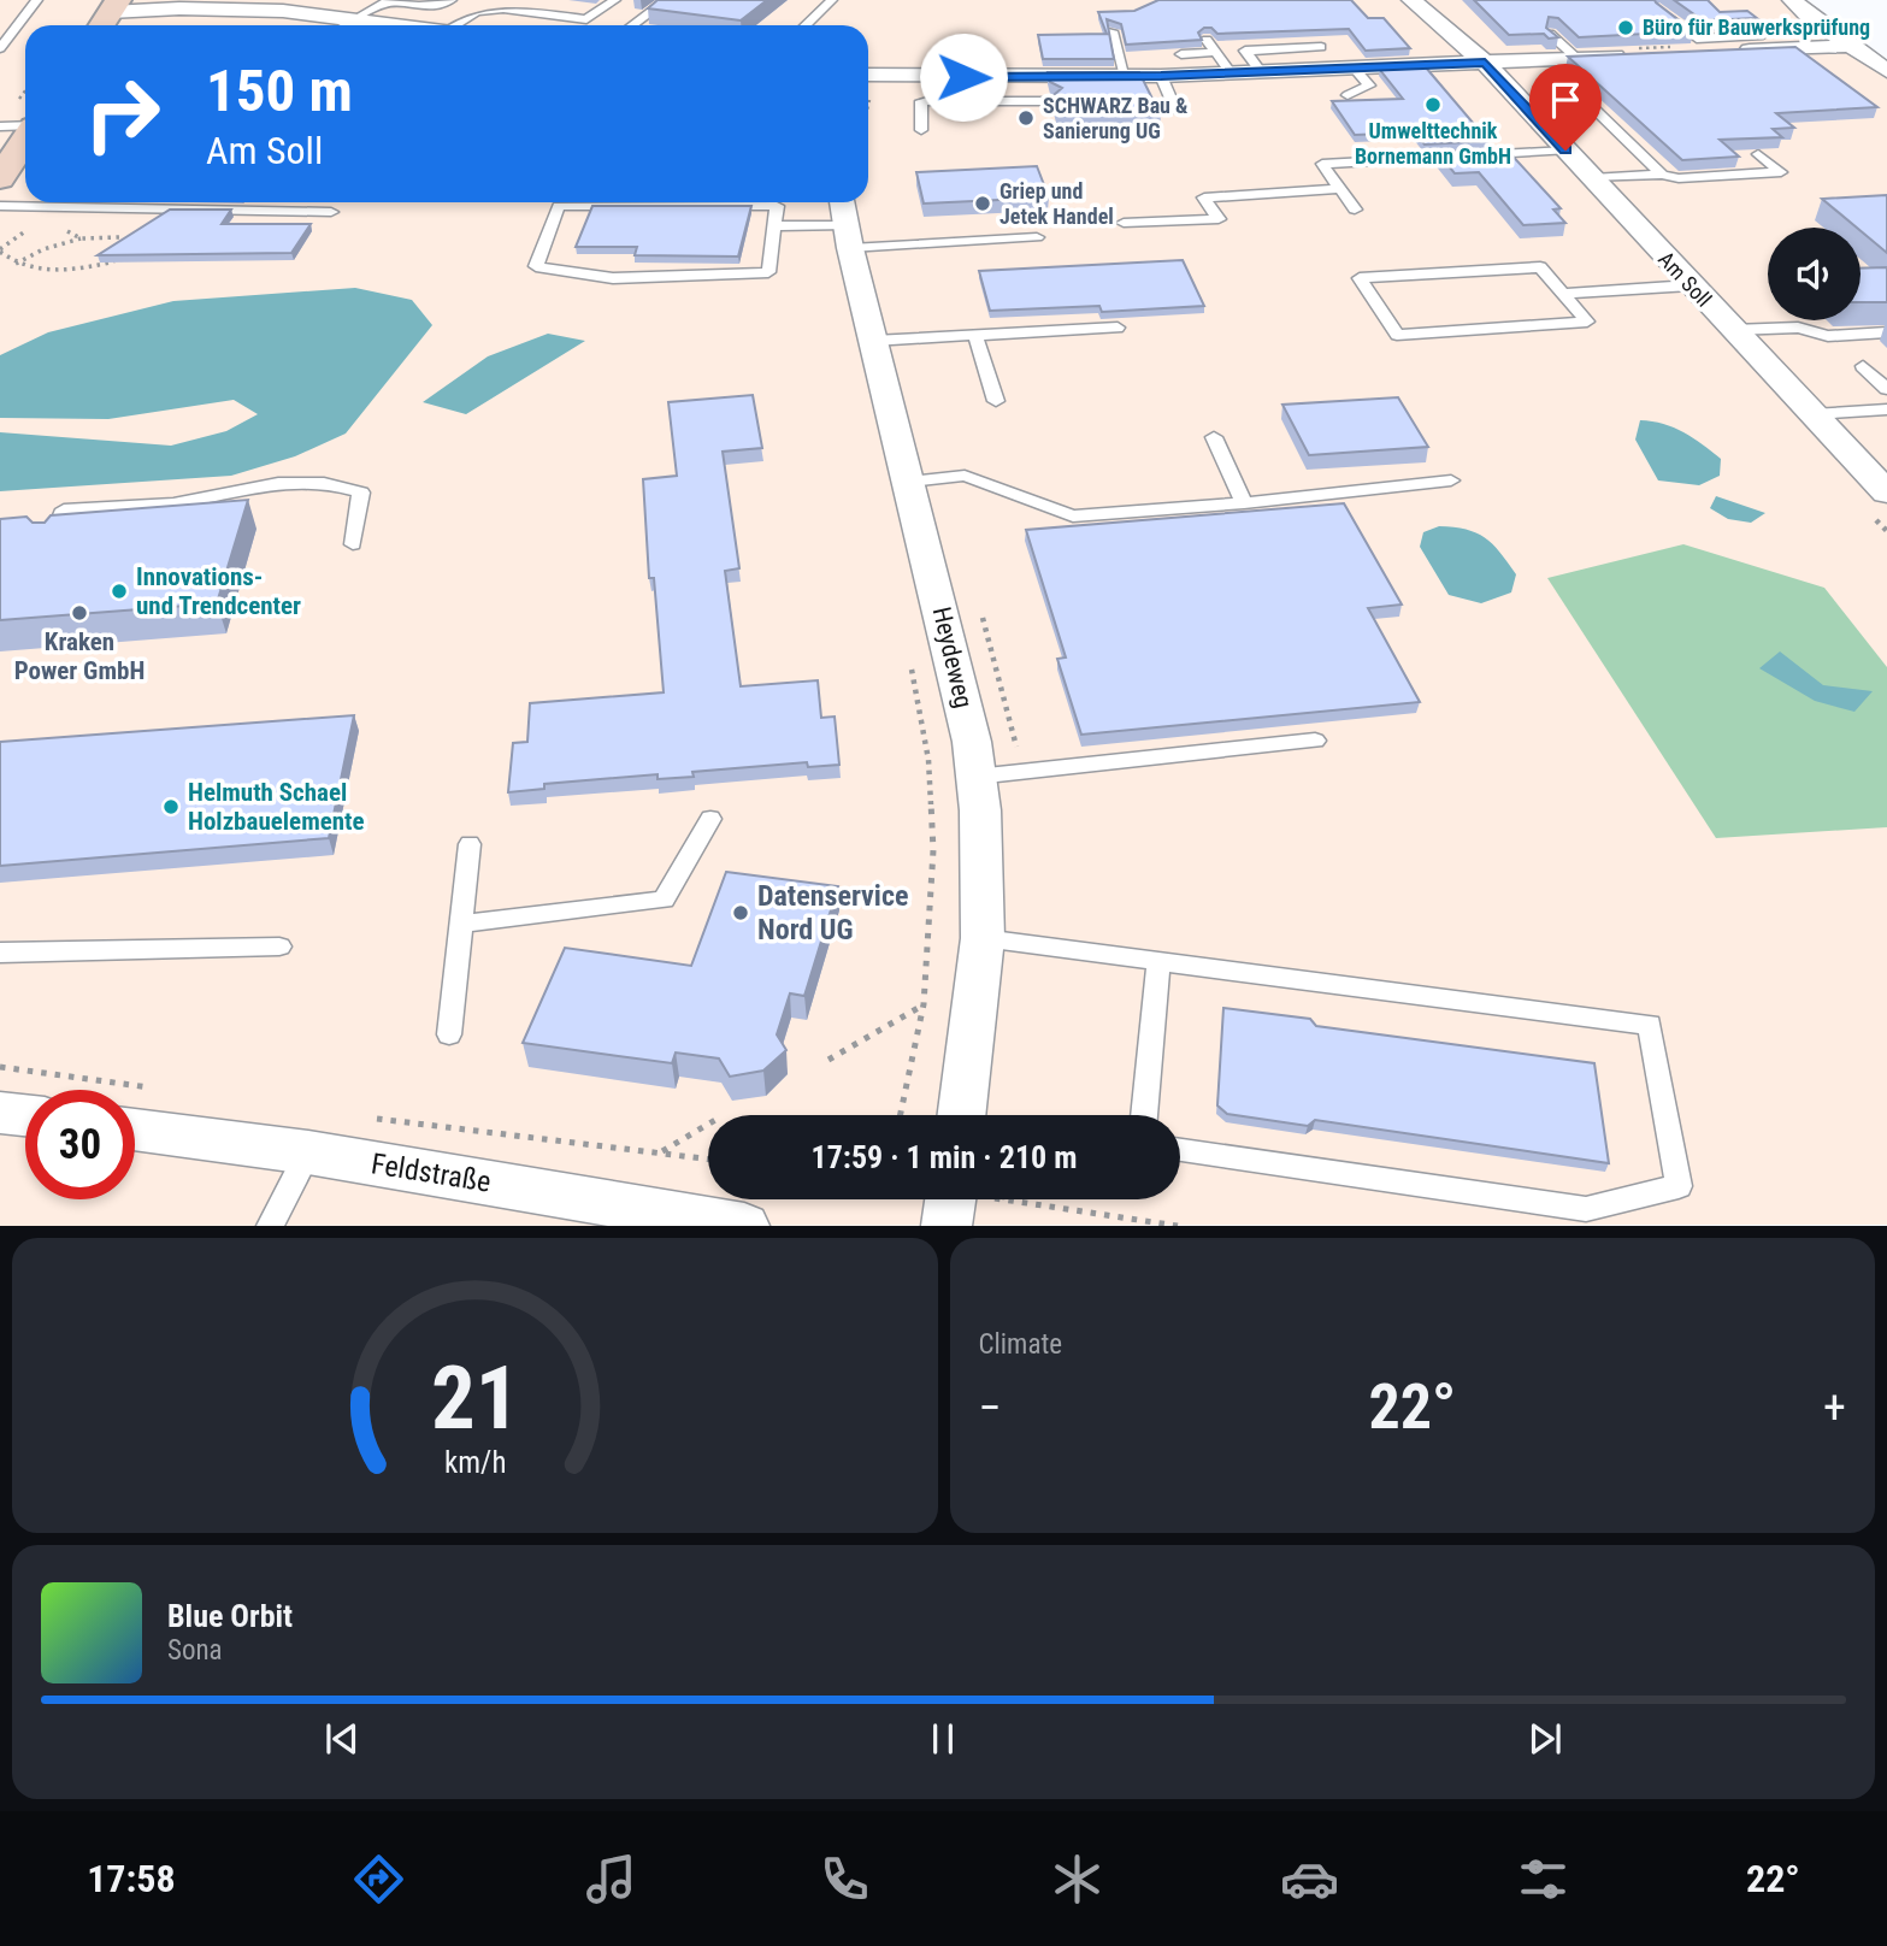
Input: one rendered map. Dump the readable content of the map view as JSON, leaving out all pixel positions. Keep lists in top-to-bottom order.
{
  "streets": {
    "street": ["Am Soll", "Heydeweg", "Feldstraße"]
  },
  "places": [
    "Büro für Bauwerksprüfung",
    "Umwelttechnik Bornemann GmbH",
    "SCHWARZ Bau & Sanierung UG",
    "Griep und Jetek Handel",
    "Innovations- und Trendcenter",
    "Kraken Power GmbH",
    "Helmuth Schael Holzbauelemente",
    "Datenservice Nord UG"
  ],
  "page": {
    "turn": ["150 m", "Am Soll"],
    "limit": "30",
    "trip": "17:59 · 1 min · 210 m",
    "tile": "Climate",
    "heat": ["−", "22°", "+"],
    "song": ["Blue Orbit", "Sona"],
    "tabs": ["17:58", "22°"],
    "gauge": ["21", "km/h"]
  }
}
